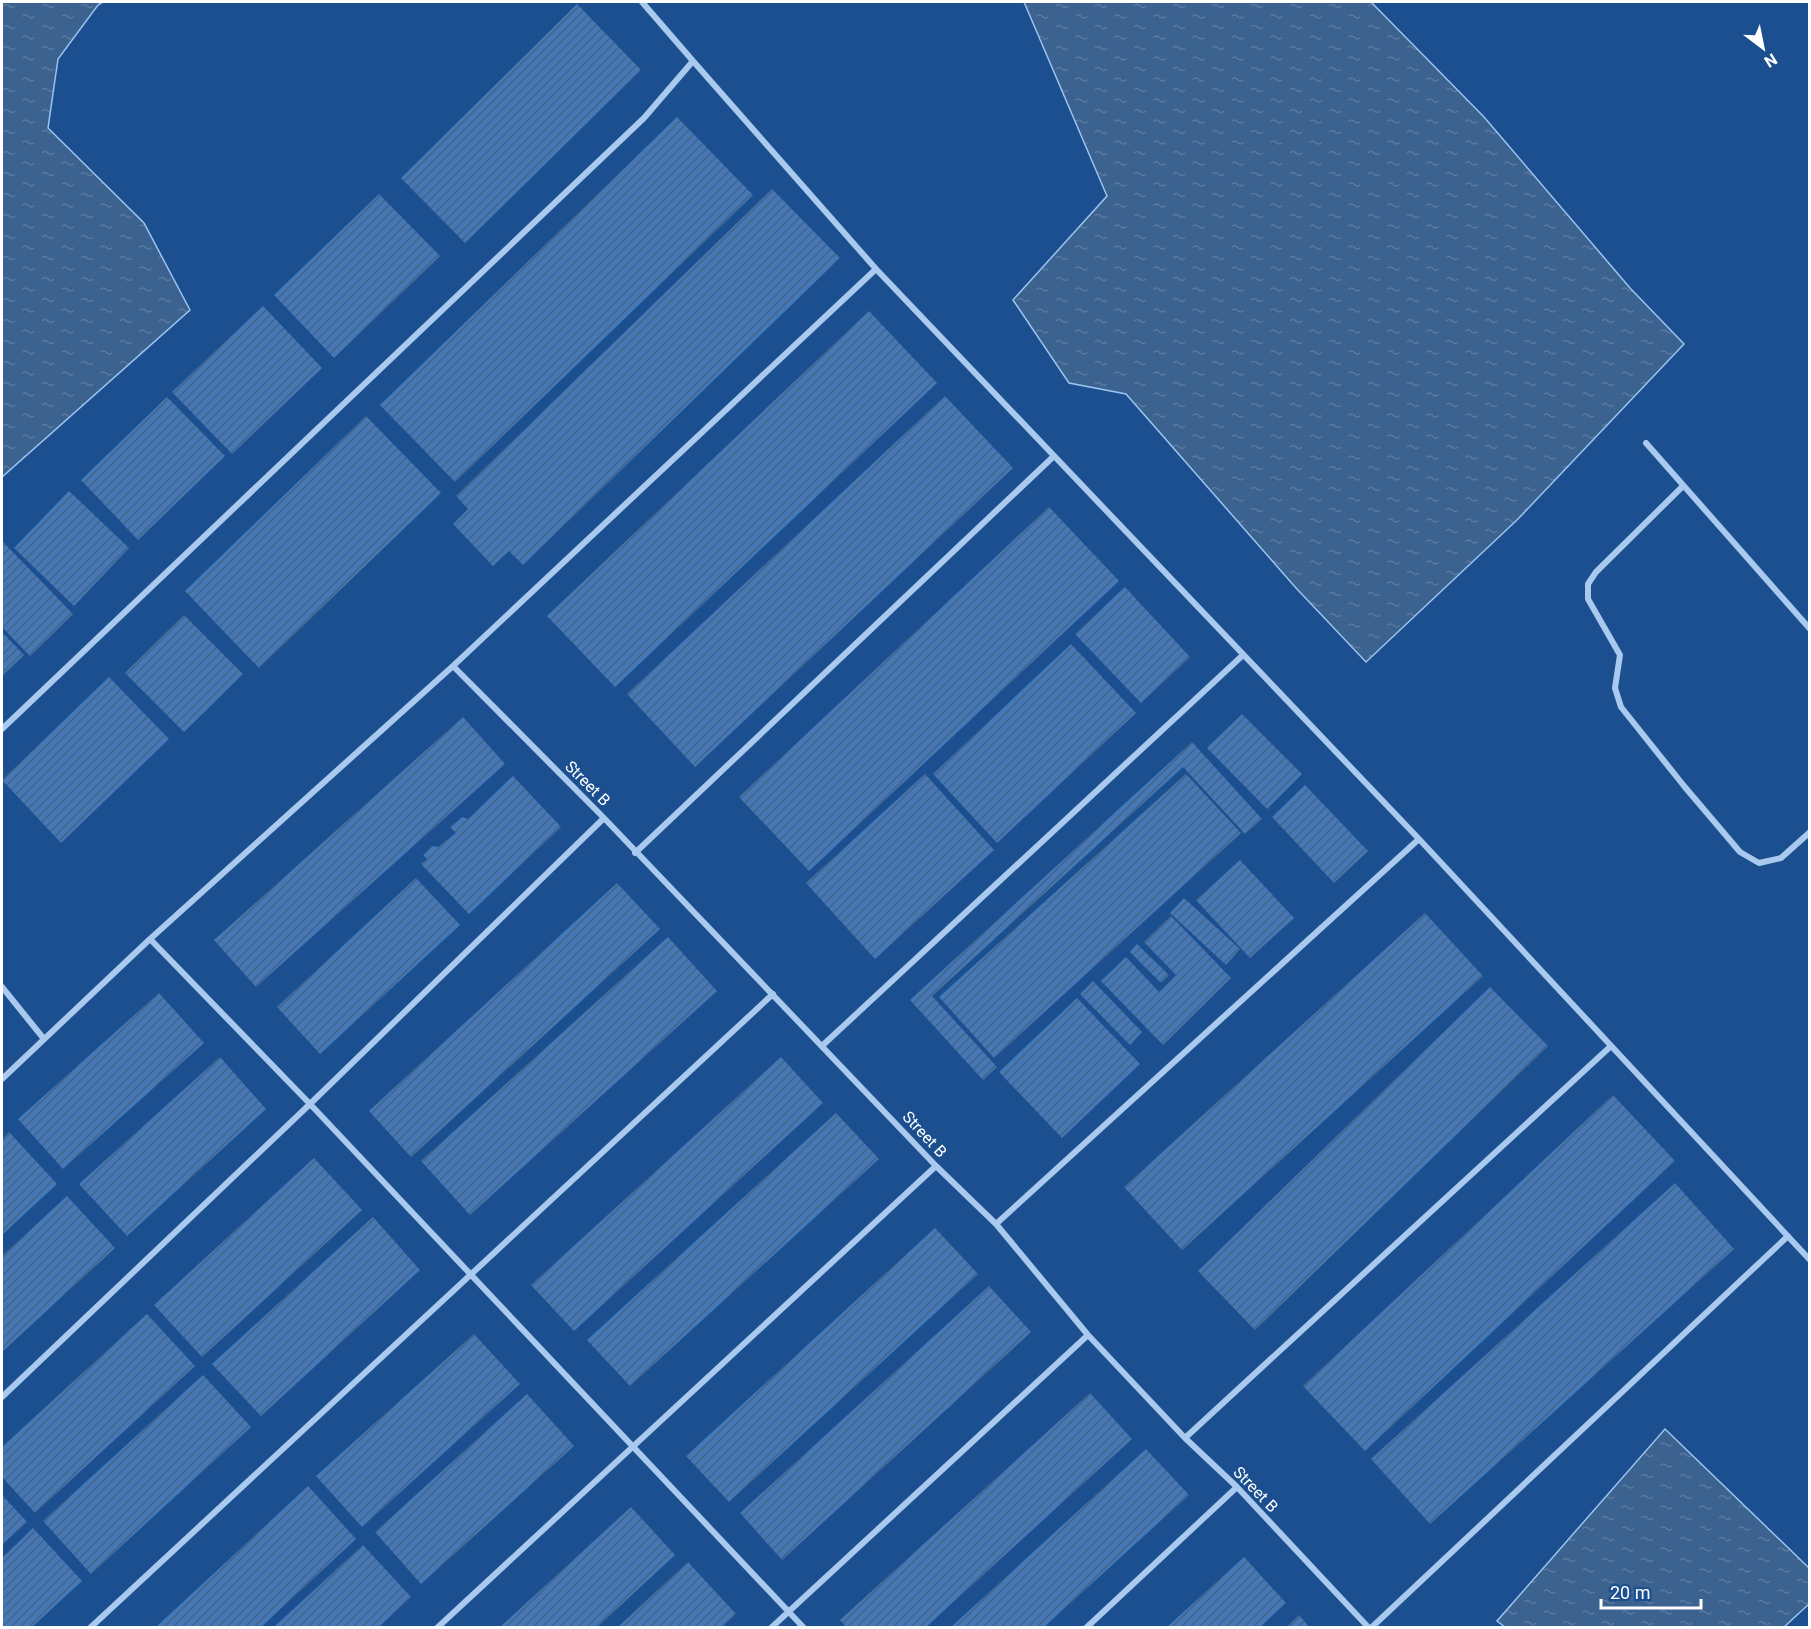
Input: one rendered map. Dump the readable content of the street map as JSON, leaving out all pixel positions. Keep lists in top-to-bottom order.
{
  "streets": {
    "street": ["Street B"]
  },
  "scale_bar": "20 m",
  "north": "bottom right"
}
